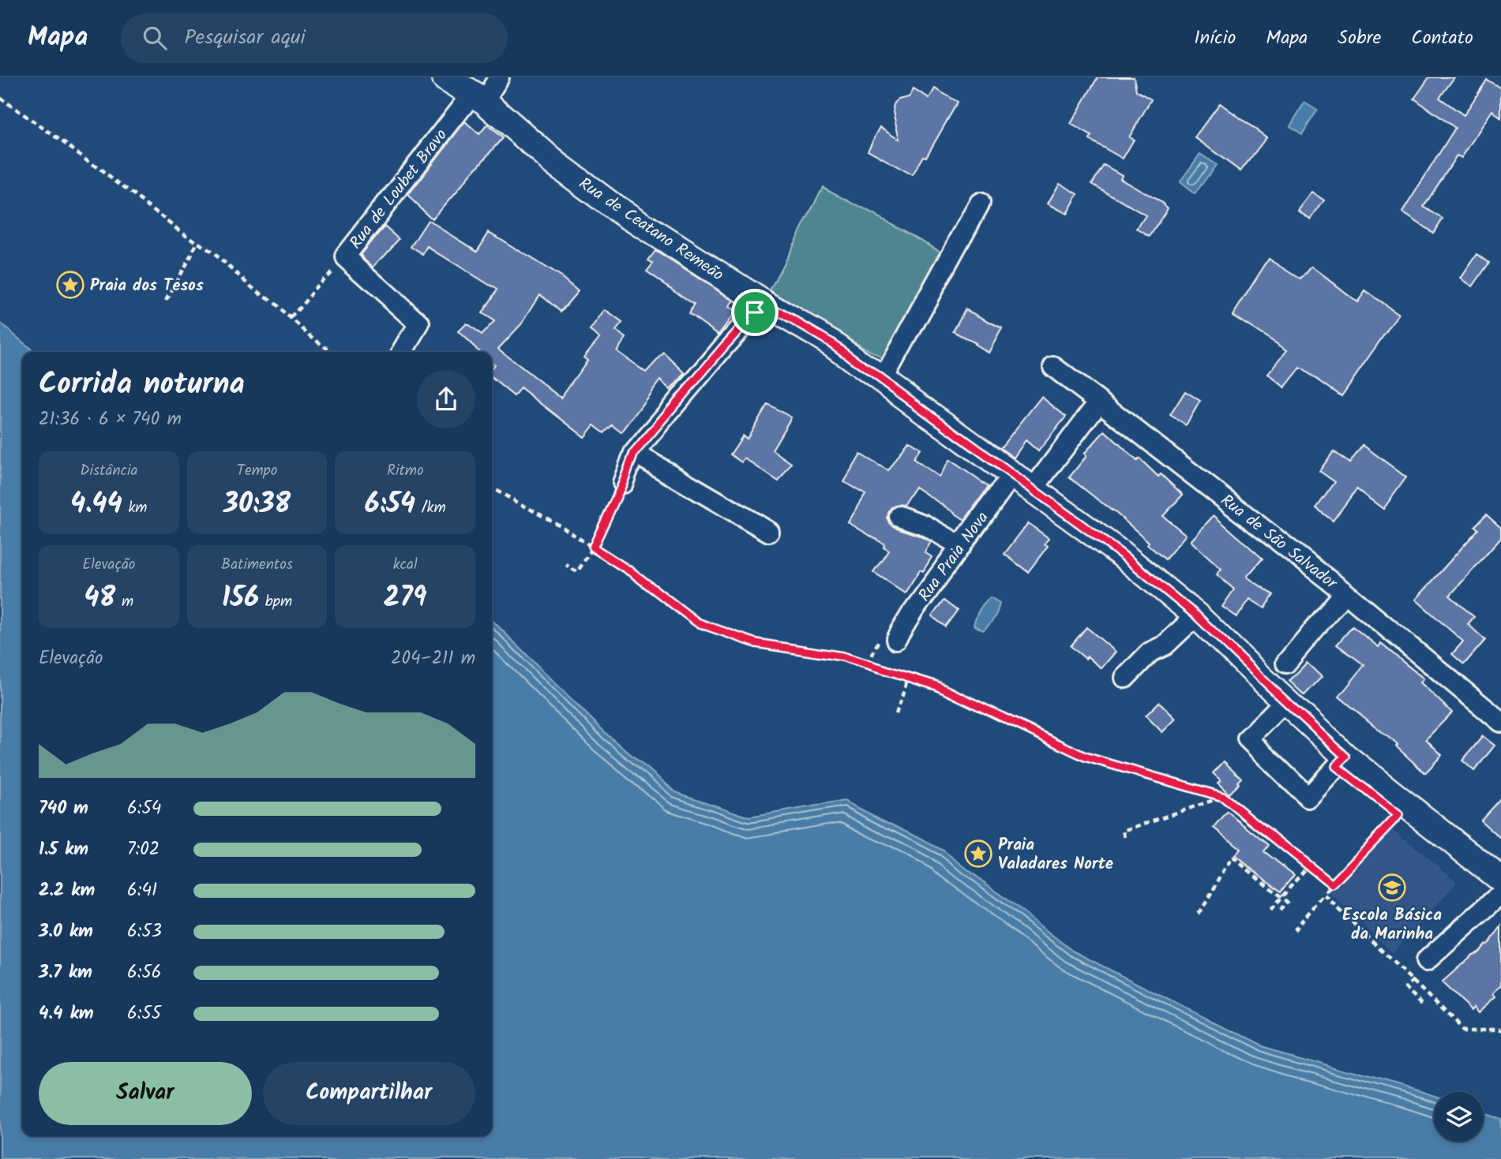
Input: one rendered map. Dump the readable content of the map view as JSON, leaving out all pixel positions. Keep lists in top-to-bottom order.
{
  "streets": {
    "main road": ["Rua de Ceatano Remeão"],
    "street": ["Rua de Loubet Bravo", "Rua de São Salvador", "Rua Praia Nova"]
  },
  "crossings": [
    ["Rua de Loubet Bravo", "Rua de Ceatano Remeão"],
    ["Rua de Ceatano Remeão", "Rua Praia Nova"]
  ],
  "places": {
    "place": ["Praia dos Tesos", "Praia Valadares Norte"],
    "school or university": ["Escola Básica da Marinha"]
  },
  "page": {
    "header": "Mapa",
    "search": "Pesquisar aqui",
    "nav": [
      "Início",
      "Mapa",
      "Sobre",
      "Contato"
    ],
    "heading": ["Corrida noturna", "21:36 · 6 × 740 m"],
    "stats": [
      ["Distância", "4.44 km"],
      ["Tempo", "30:38"],
      ["Ritmo", "6:54 /km"],
      ["Elevação", "48 m"],
      ["Batimentos", "156 bpm"],
      ["kcal", "279"]
    ],
    "chart": ["Elevação", "204–211 m"],
    "list": [
      {
        "name": "740 m",
        "note": "6:54"
      },
      {
        "name": "1.5 km",
        "note": "7:02"
      },
      {
        "name": "2.2 km",
        "note": "6:41"
      },
      {
        "name": "3.0 km",
        "note": "6:53"
      },
      {
        "name": "3.7 km",
        "note": "6:56"
      },
      {
        "name": "4.4 km",
        "note": "6:55"
      }
    ],
    "buttons": ["Salvar", "Compartilhar"]
  }
}
